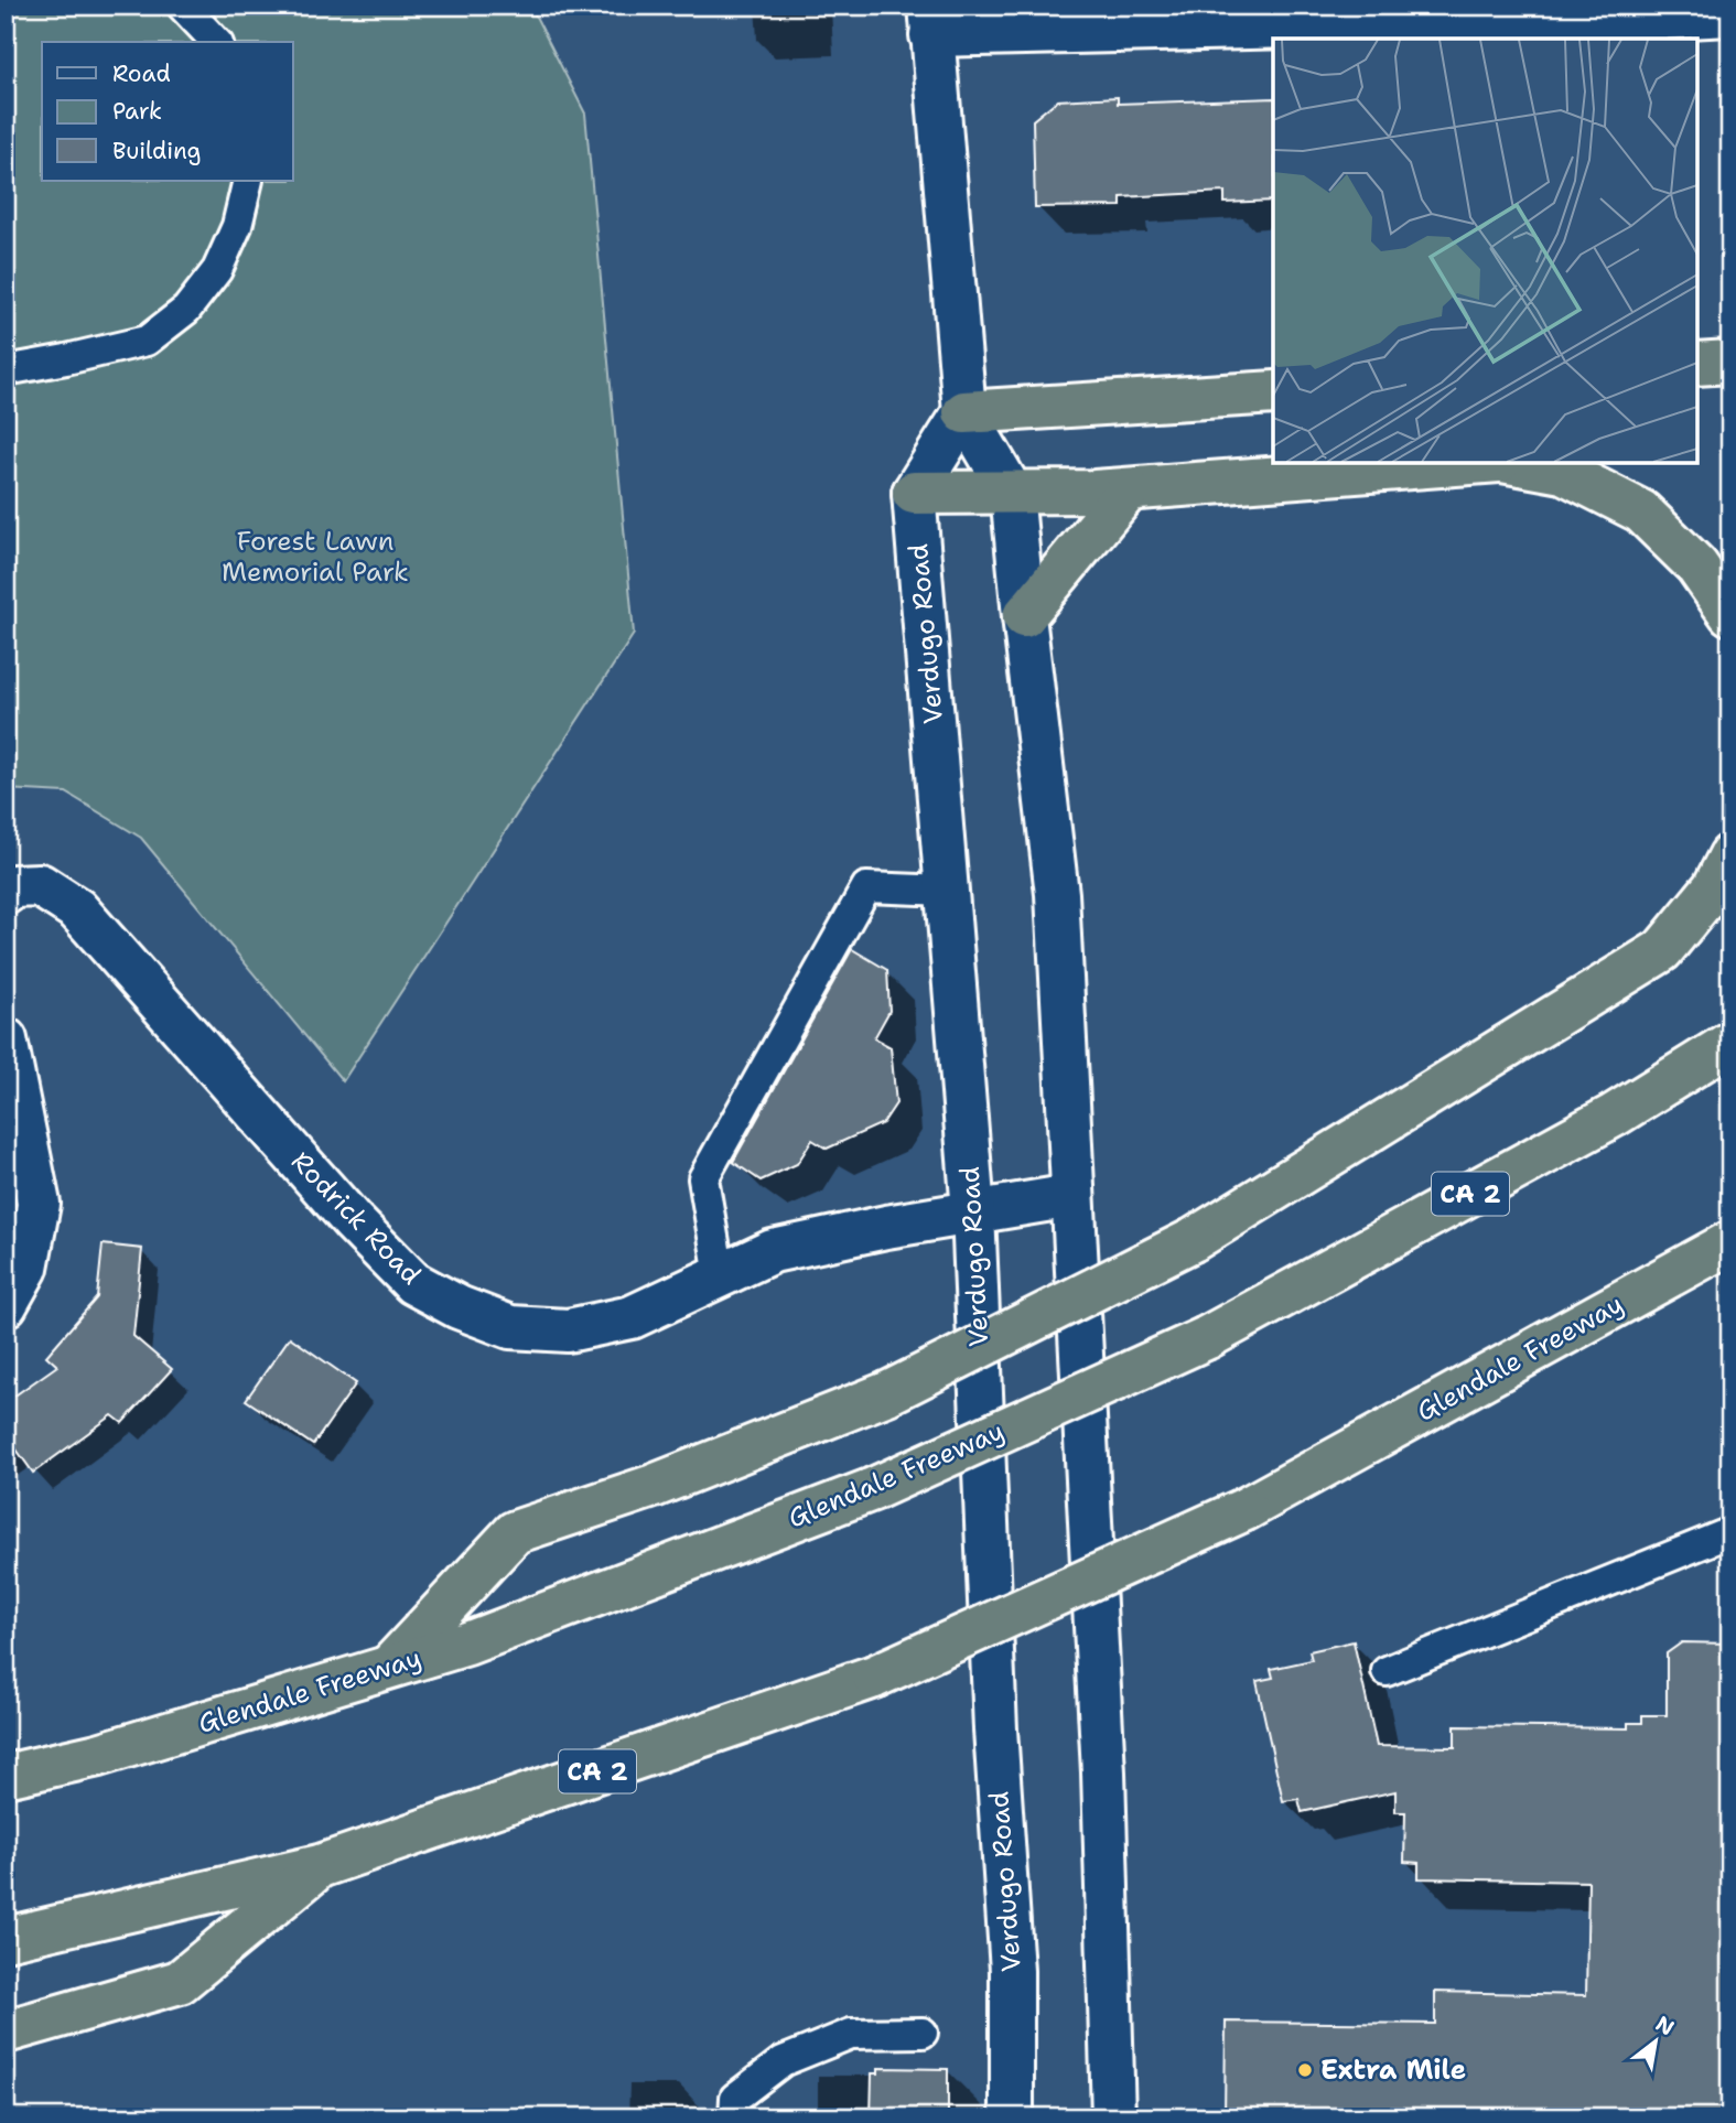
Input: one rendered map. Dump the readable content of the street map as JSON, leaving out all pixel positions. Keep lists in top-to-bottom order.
{
  "streets": {
    "highway": ["CA 2", "Glendale Freeway"],
    "main road": ["Verdugo Road", "Rodrick Road"]
  },
  "crossings": [
    ["Verdugo Road", "Rodrick Road"]
  ],
  "parks": ["Forest Lawn Memorial Park"],
  "places": ["Extra Mile"],
  "legend": ["Road", "Park", "Building"],
  "north": "top right"
}
